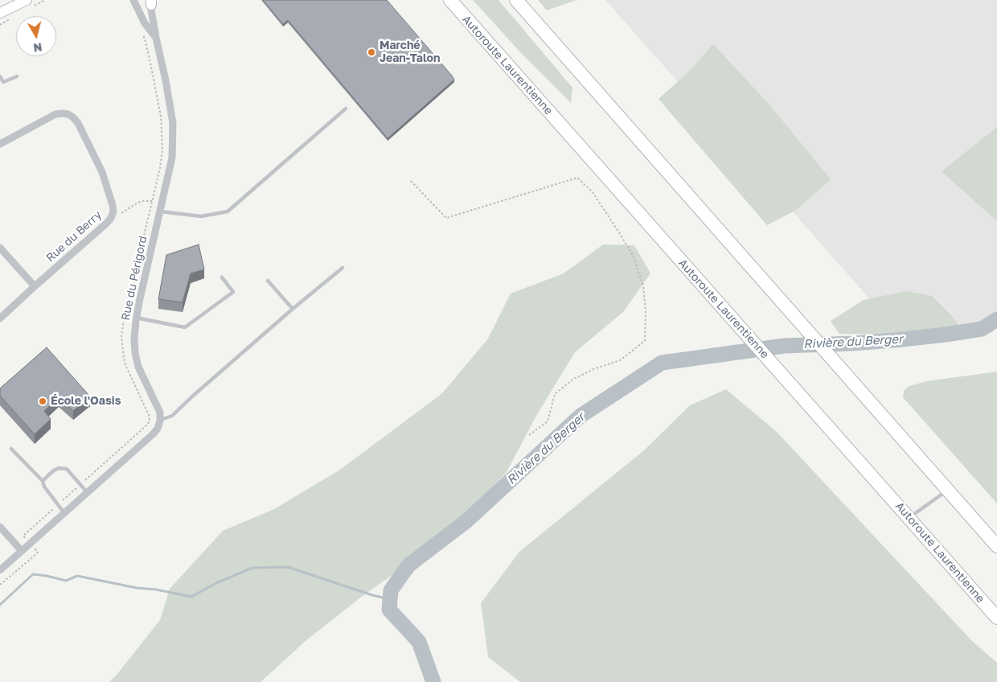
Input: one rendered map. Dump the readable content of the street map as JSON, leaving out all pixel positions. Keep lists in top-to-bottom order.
{
  "streets": {
    "highway": ["Autoroute Laurentienne"],
    "street": ["Rue du Berry", "Rue du Périgord"]
  },
  "water": ["Rivière du Berger"],
  "places": ["Marché Jean-Talon", "École l'Oasis"],
  "north": "bottom"
}
